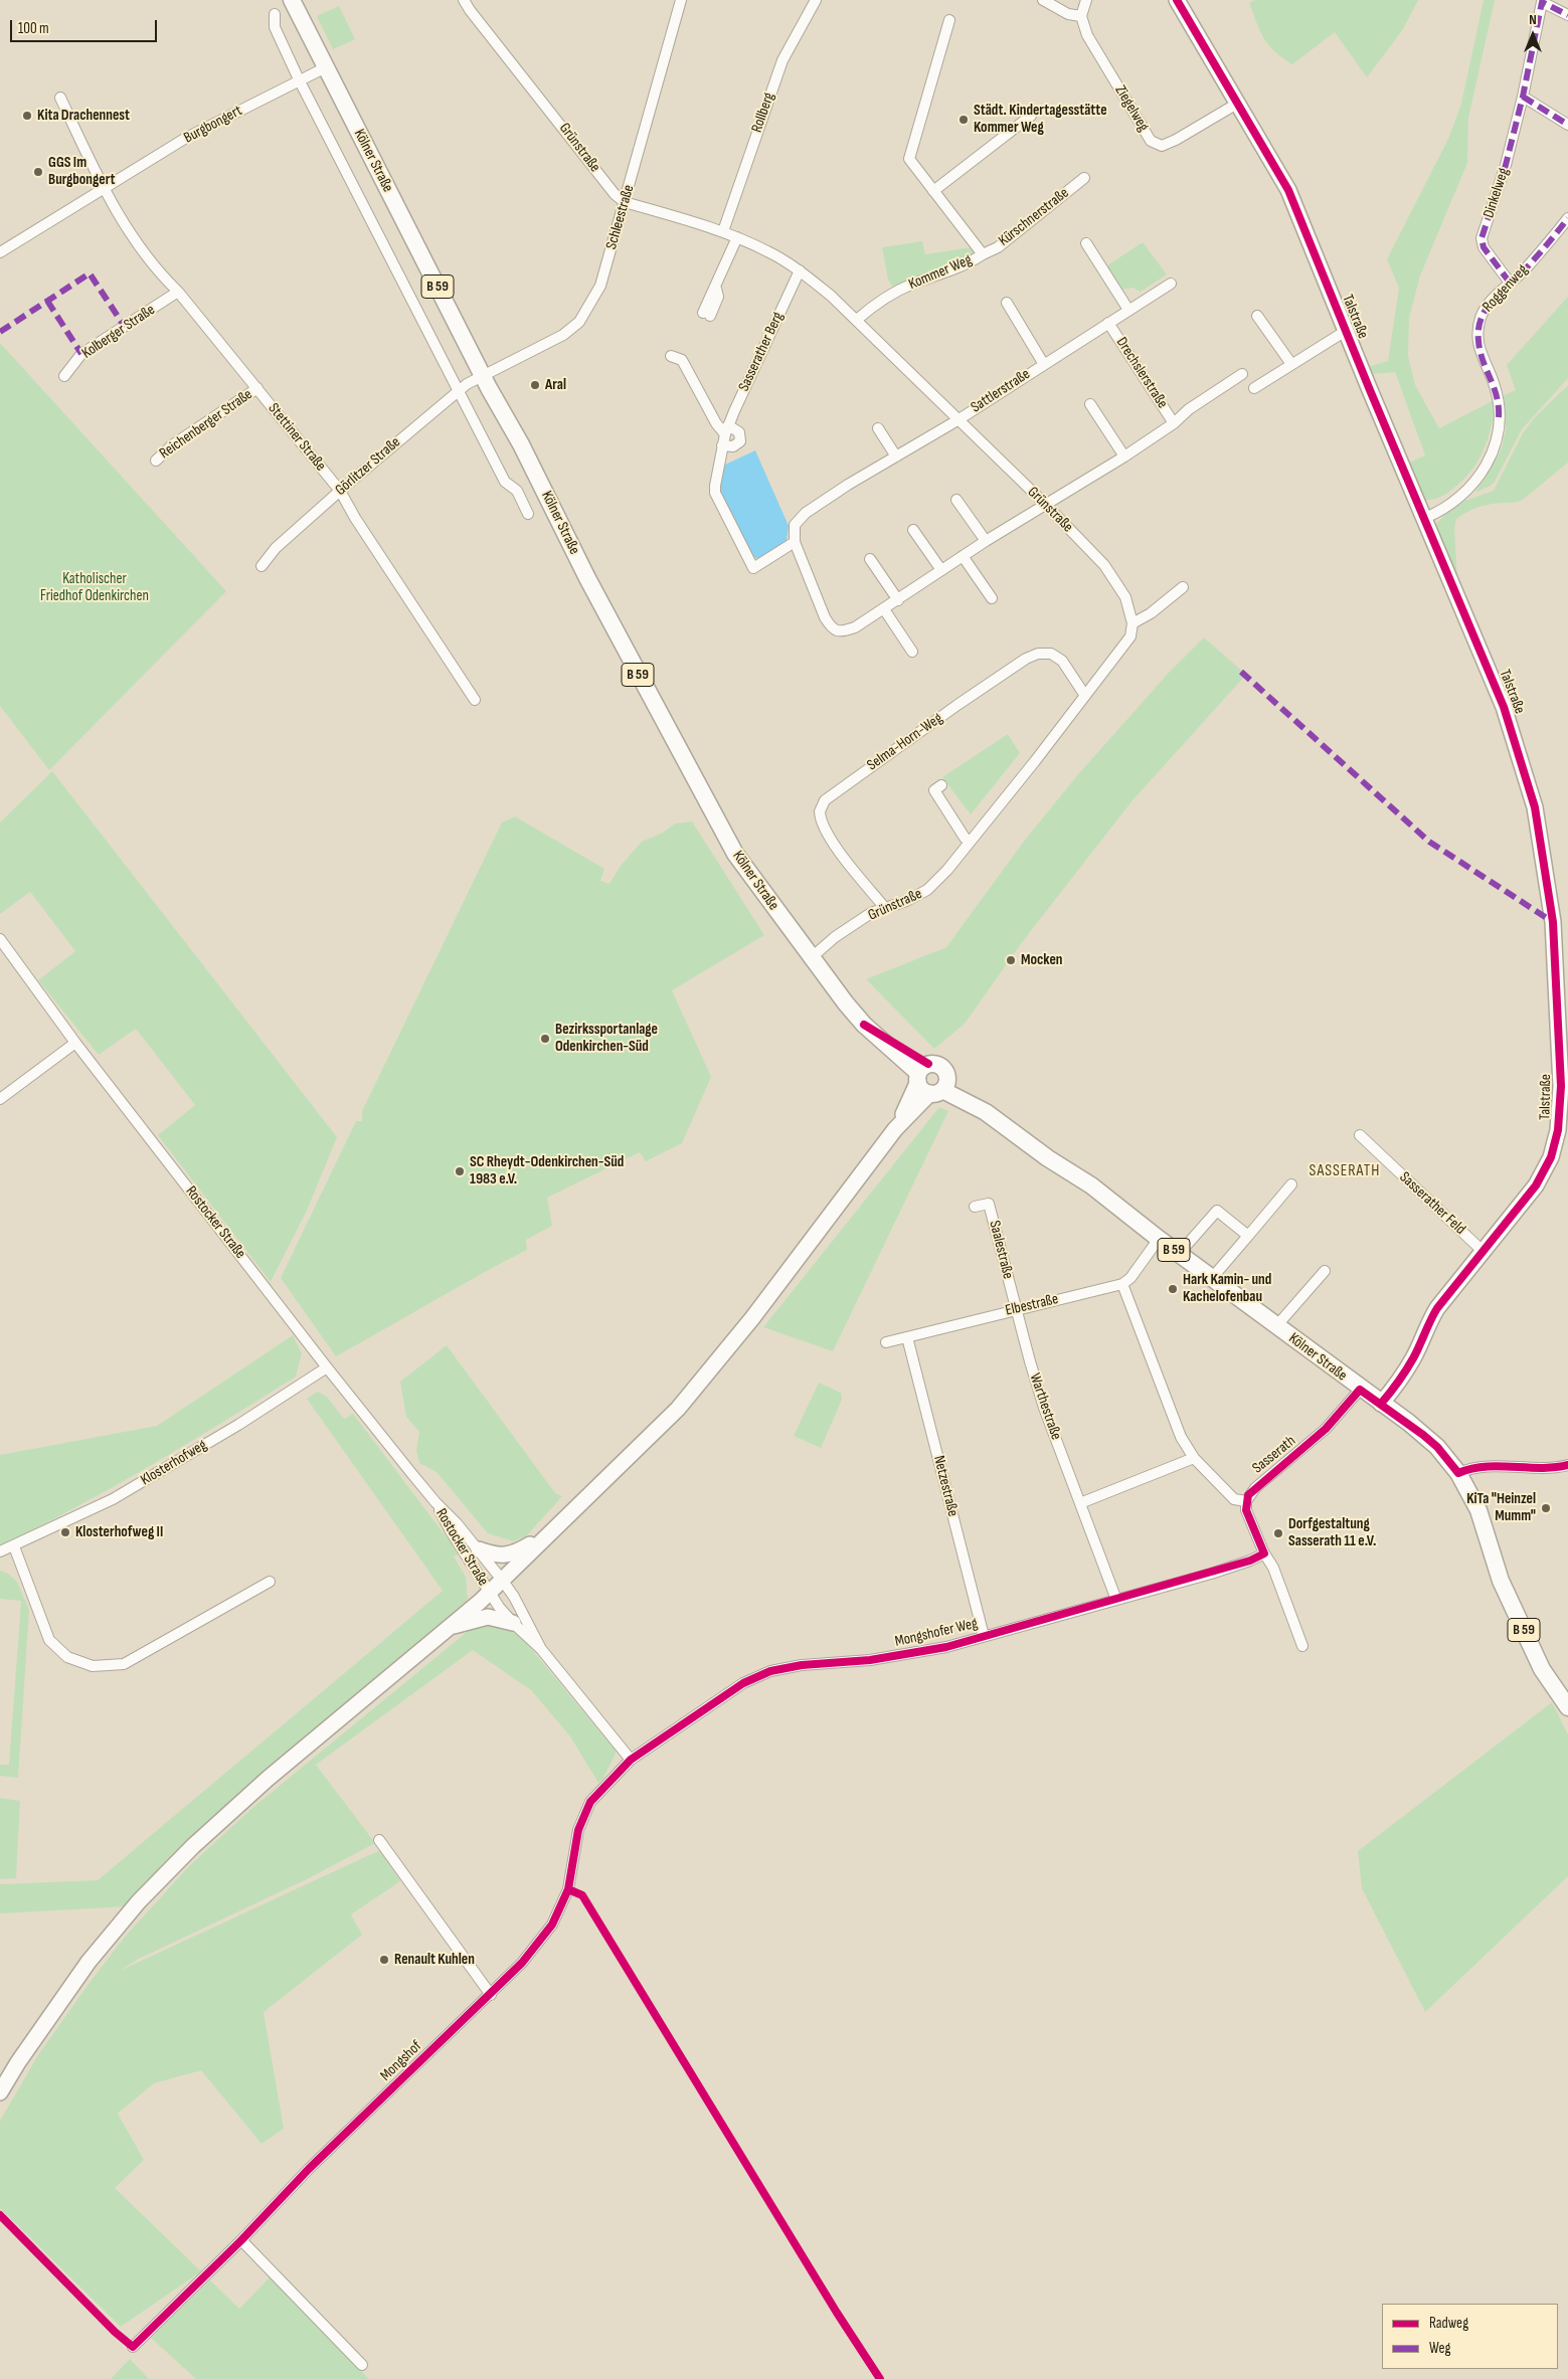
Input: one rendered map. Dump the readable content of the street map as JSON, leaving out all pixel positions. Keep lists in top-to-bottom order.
{
  "streets": {
    "main road": ["Kölner Straße", "B 59", "Talstraße"],
    "street": [
      "Ziegelweg",
      "Rollberg",
      "Burgbongert",
      "Grünstraße",
      "Dinkelweg",
      "Schleestraße",
      "Kürschnerstraße",
      "Kommer Weg",
      "Roggenweg",
      "Kolberger Straße",
      "Sasserather Berg",
      "Drechslerstraße",
      "Sattlerstraße",
      "Reichenberger Straße",
      "Stettiner Straße",
      "Görlitzer Straße",
      "Selma-Horn-Weg",
      "Sasserather Feld",
      "Rostocker Straße",
      "Saalestraße",
      "Elbestraße",
      "Warthestraße",
      "Sasserath",
      "Klosterhofweg",
      "Netzestraße",
      "Mongshofer Weg",
      "Mongshof"
    ]
  },
  "crossings": [
    ["Ziegelweg", "Talstraße"],
    ["Rollberg", "Grünstraße"],
    ["Burgbongert", "Kölner Straße"],
    ["Burgbongert", "Stettiner Straße"],
    ["Grünstraße", "Kölner Straße"],
    ["Grünstraße", "Schleestraße"],
    ["Grünstraße", "Kommer Weg"],
    ["Grünstraße", "Sasserather Berg"],
    ["Grünstraße", "Drechslerstraße"],
    ["Grünstraße", "Sattlerstraße"],
    ["Grünstraße", "Selma-Horn-Weg"],
    ["Kölner Straße", "Schleestraße"],
    ["Kölner Straße", "Talstraße"],
    ["Kölner Straße", "Görlitzer Straße"],
    ["Kölner Straße", "Sasserath"],
    ["Dinkelweg", "Roggenweg"],
    ["Schleestraße", "Görlitzer Straße"],
    ["Kürschnerstraße", "Kommer Weg"],
    ["Roggenweg", "Talstraße"],
    ["Talstraße", "Sasserather Feld"],
    ["Kolberger Straße", "Stettiner Straße"],
    ["Sasserather Berg", "Drechslerstraße"],
    ["Sasserather Berg", "Sattlerstraße"],
    ["Drechslerstraße", "Sattlerstraße"],
    ["Reichenberger Straße", "Stettiner Straße"],
    ["Stettiner Straße", "Görlitzer Straße"],
    ["Rostocker Straße", "Klosterhofweg"],
    ["Saalestraße", "Elbestraße"],
    ["Saalestraße", "Warthestraße"],
    ["Elbestraße", "Warthestraße"],
    ["Elbestraße", "Netzestraße"],
    ["Warthestraße", "Mongshofer Weg"],
    ["Netzestraße", "Mongshofer Weg"],
    ["Mongshofer Weg", "Mongshof"]
  ],
  "districts": ["SASSERATH"],
  "parks": ["Katholischer Friedhof Odenkirchen"],
  "places": [
    "Kita Drachennest",
    "Städt. Kindertagesstätte Kommer Weg",
    "GGS Im Burgbongert",
    "Aral",
    "Mocken",
    "Bezirkssportanlage Odenkirchen-Süd",
    "SC Rheydt-Odenkirchen-Süd 1983 e.V.",
    "Hark Kamin- und Kachelofenbau",
    "KiTa \"Heinzel Mumm\"",
    "Klosterhofweg II",
    "Dorfgestaltung Sasserath 11 e.V.",
    "Renault Kuhlen"
  ],
  "legend": ["Radweg", "Weg"],
  "scale_bar": "100 m",
  "north": "top"
}
